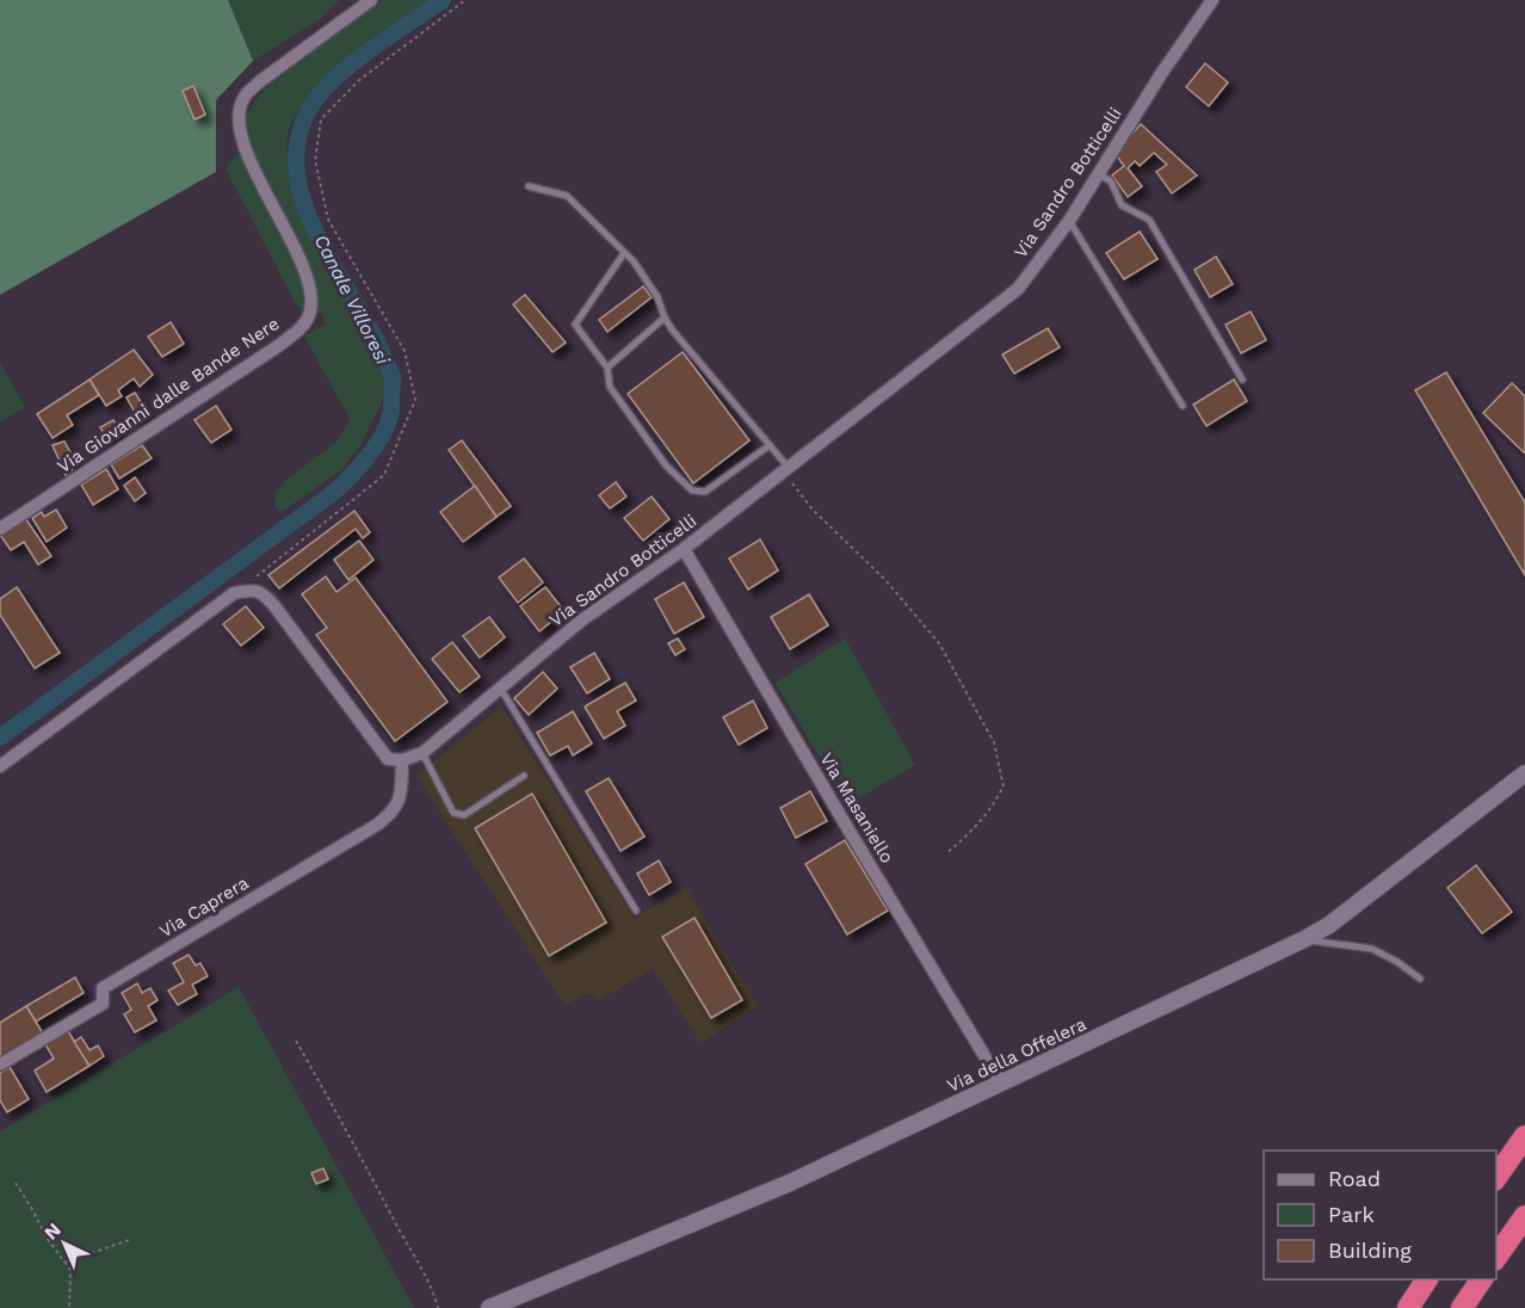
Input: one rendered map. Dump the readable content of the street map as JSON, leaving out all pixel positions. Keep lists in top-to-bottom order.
{
  "streets": {
    "street": [
      "Via Sandro Botticelli",
      "Via Giovanni dalle Bande Nere",
      "Via Masaniello",
      "Via Caprera",
      "Via della Offelera"
    ]
  },
  "crossings": [
    ["Via Sandro Botticelli", "Via Masaniello"],
    ["Via Sandro Botticelli", "Via Caprera"],
    ["Via Masaniello", "Via della Offelera"]
  ],
  "water": ["Canale Villoresi"],
  "legend": ["Road", "Park", "Building"],
  "north": "top left"
}
